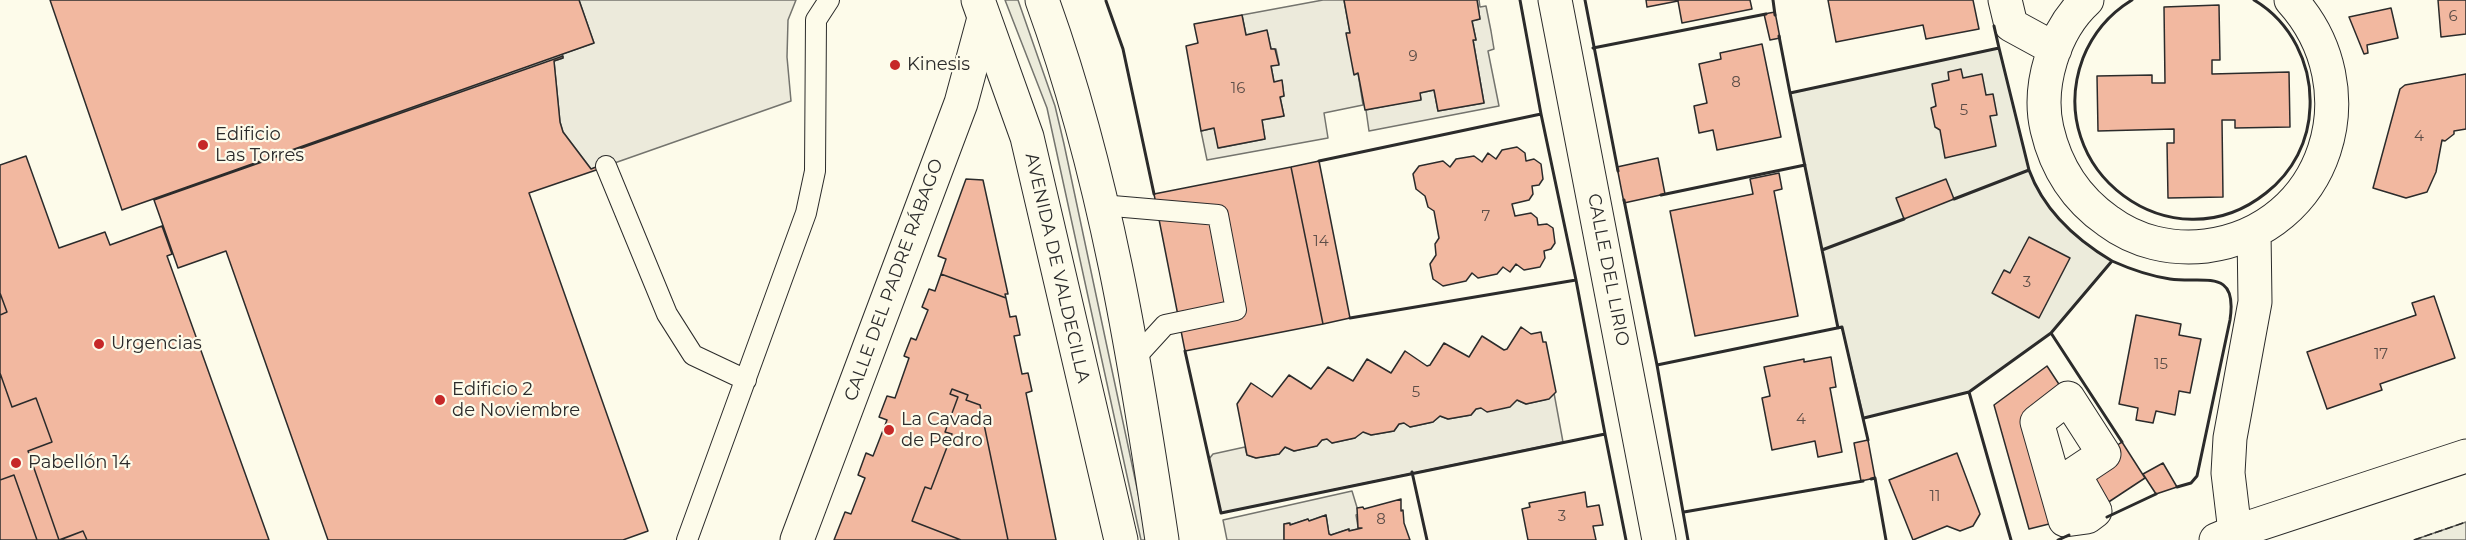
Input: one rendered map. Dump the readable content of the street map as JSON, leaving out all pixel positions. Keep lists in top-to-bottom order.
{
  "streets": {
    "street": ["AVENIDA DE VALDECILLA", "CALLE DEL LIRIO", "CALLE DEL PADRE RÁBAGO"]
  },
  "crossings": [
    ["AVENIDA DE VALDECILLA", "CALLE DEL PADRE RÁBAGO"]
  ],
  "places": [
    "Kinesis",
    "Edificio Las Torres",
    "Urgencias",
    "Edificio 2 de Noviembre",
    "La Cavada de Pedro",
    "Pabellón 14"
  ],
  "house_numbers": [
    "6",
    "9",
    "8",
    "16",
    "5",
    "4",
    "7",
    "14",
    "3",
    "17",
    "15",
    "5",
    "4",
    "11",
    "3",
    "8"
  ]
}
